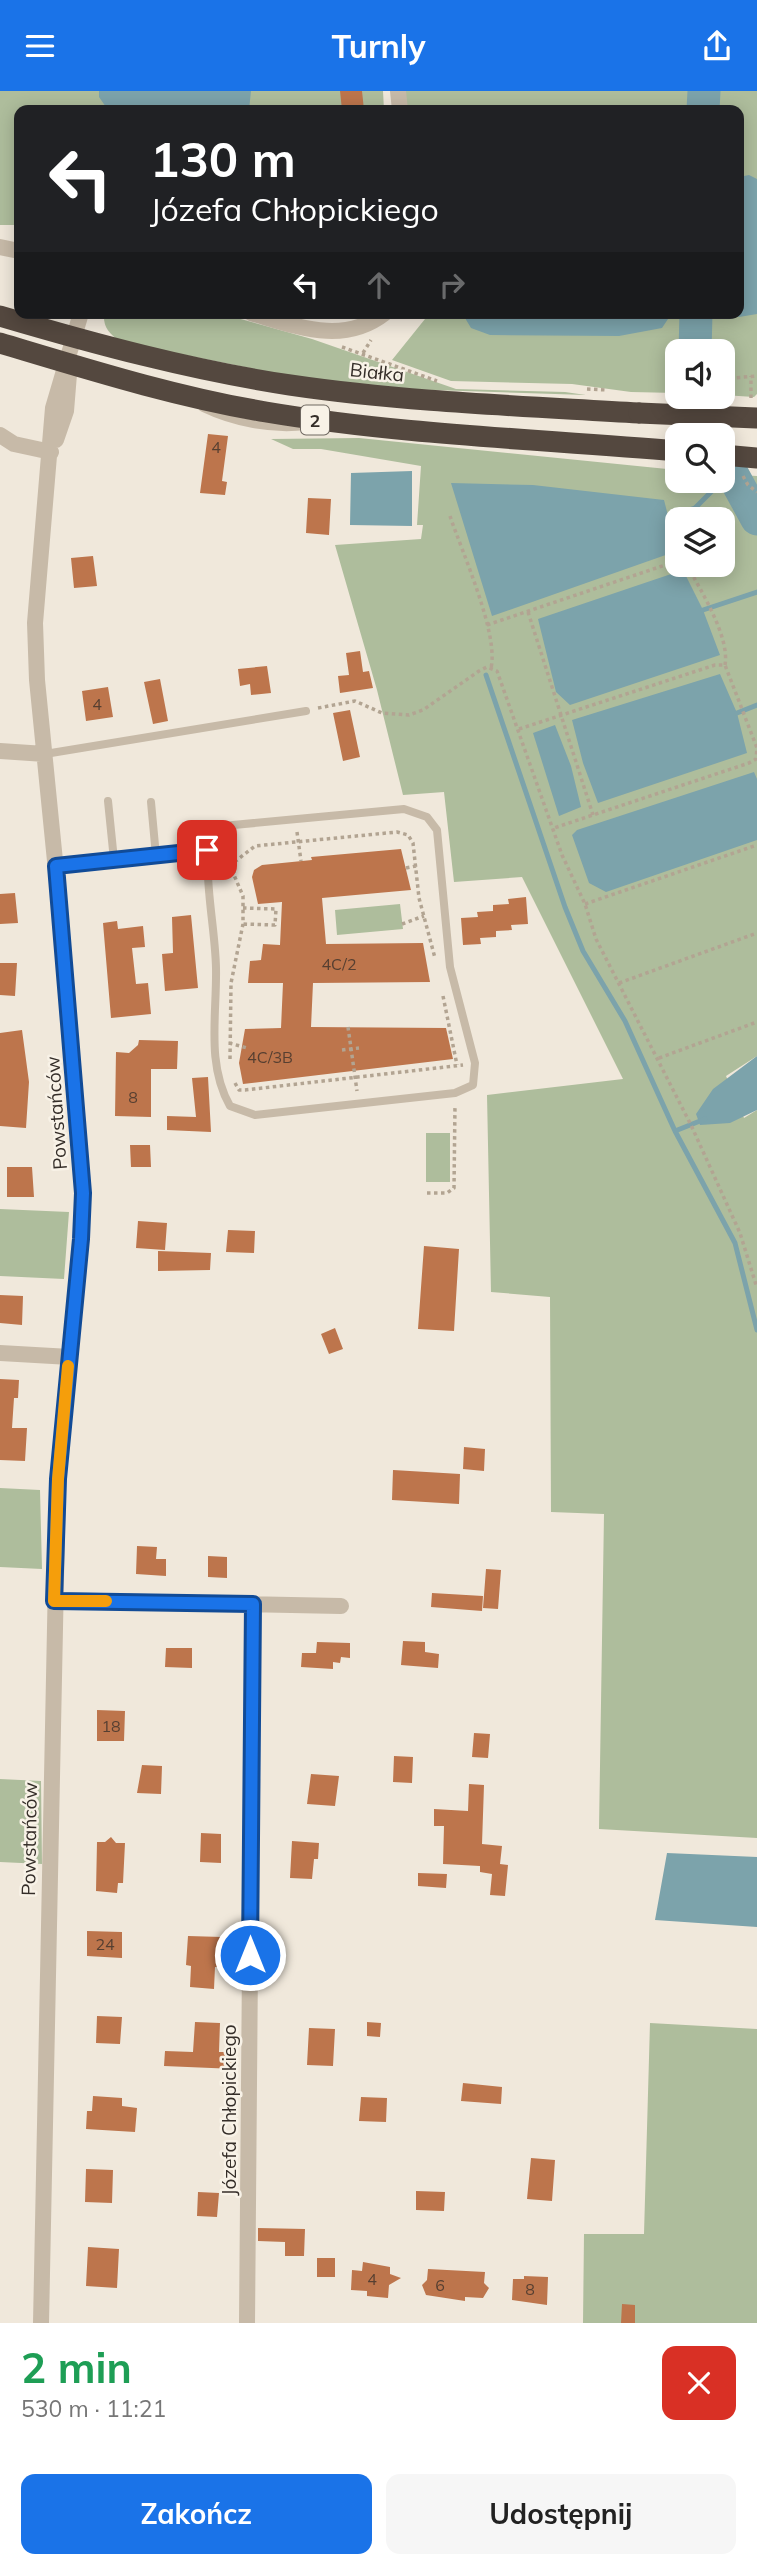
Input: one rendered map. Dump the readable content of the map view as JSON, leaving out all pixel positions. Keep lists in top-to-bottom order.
{
  "streets": {
    "highway": ["Białka", "2"],
    "street": ["Powstańców", "Józefa Chłopickiego"]
  },
  "crossings": [
    ["Białka", "Powstańców"],
    ["2", "Powstańców"]
  ],
  "house_numbers": [
    "4",
    "4",
    "4C/2",
    "4C/3B",
    "8",
    "18",
    "24",
    "4",
    "6",
    "8"
  ],
  "page": {
    "header": "Turnly",
    "turn": ["130 m", "Józefa Chłopickiego"],
    "heading": ["2 min", "530 m · 11:21"],
    "buttons": ["Zakończ", "Udostępnij"]
  }
}
